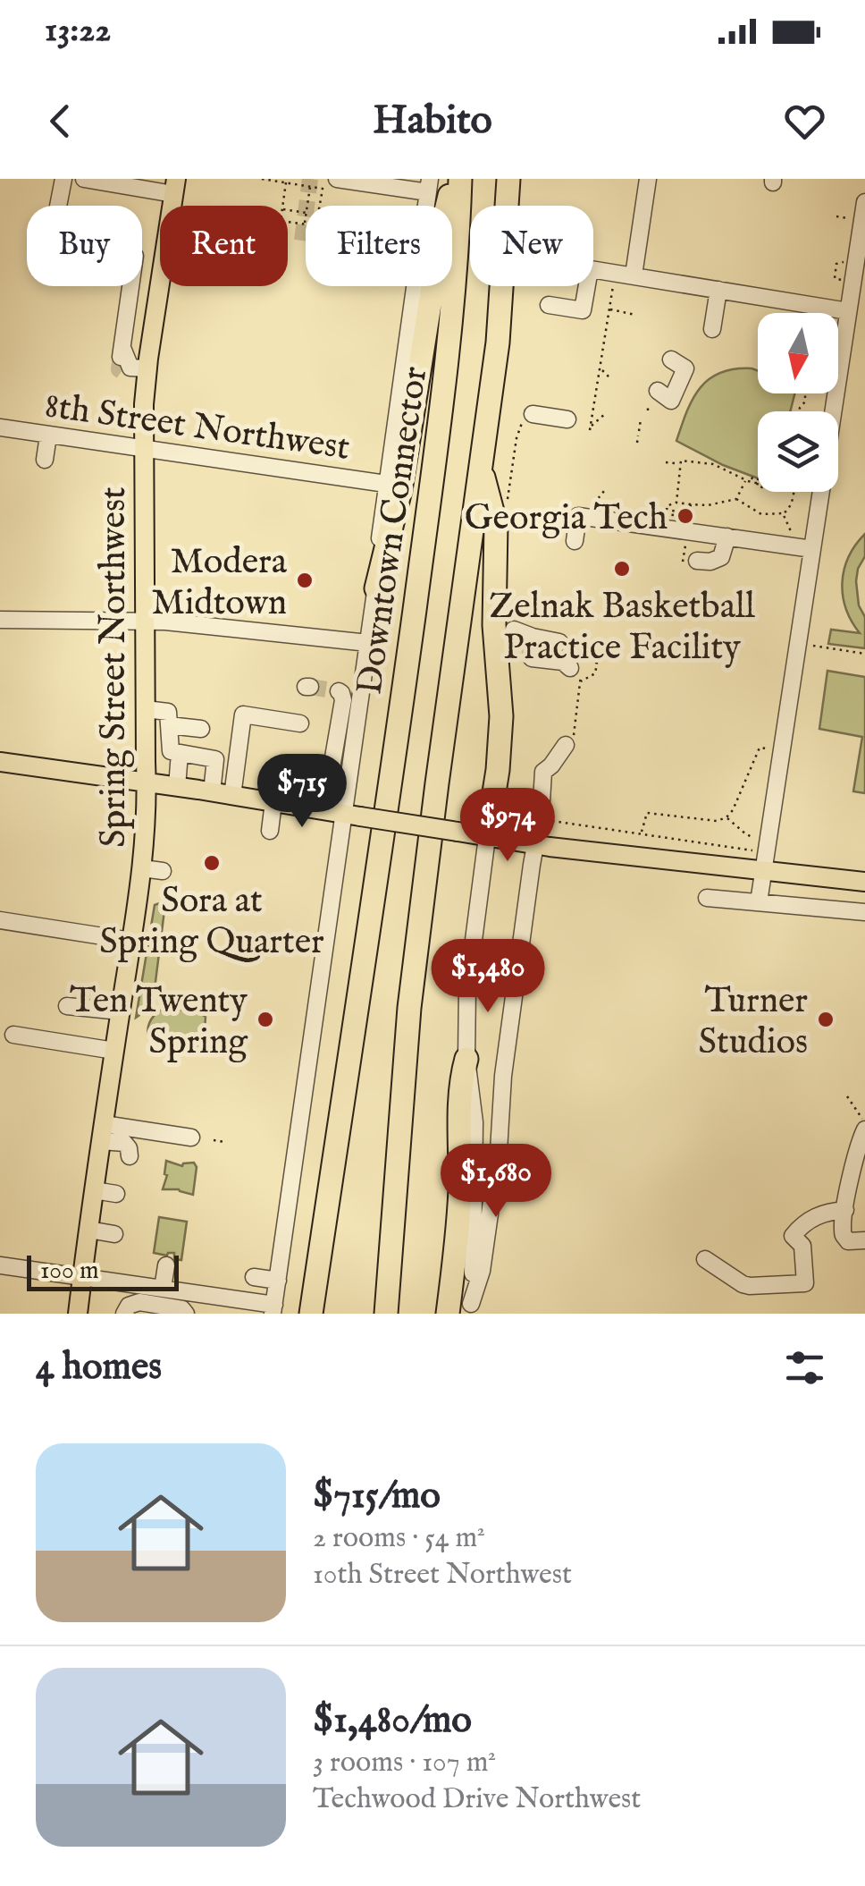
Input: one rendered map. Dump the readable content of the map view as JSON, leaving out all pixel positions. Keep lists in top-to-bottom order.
{
  "streets": {
    "highway": ["Downtown Connector"],
    "main road": ["Spring Street Northwest"],
    "street": ["8th Street Northwest"]
  },
  "crossings": [
    ["8th Street Northwest", "Spring Street Northwest"]
  ],
  "places": [
    "Georgia Tech",
    "Zelnak Basketball Practice Facility",
    "Modera Midtown",
    "Sora at Spring Quarter",
    "Ten Twenty Spring",
    "Turner Studios"
  ],
  "scale_bar": "100 m",
  "north": "bottom",
  "page": {
    "status": "13:22",
    "header": "Habito",
    "chip": [
      "Buy",
      "Rent",
      "Filters",
      "New"
    ],
    "price": [
      "$715",
      "$974",
      "$1,480",
      "$1,680"
    ],
    "scale": "100 m",
    "heading": "4 homes",
    "list": [
      {
        "name": "$715/mo",
        "note": "2 rooms · 54 m² · 10th Street Northwest"
      },
      {
        "name": "$1,480/mo",
        "note": "3 rooms · 107 m² · Techwood Drive Northwest"
      }
    ]
  }
}
